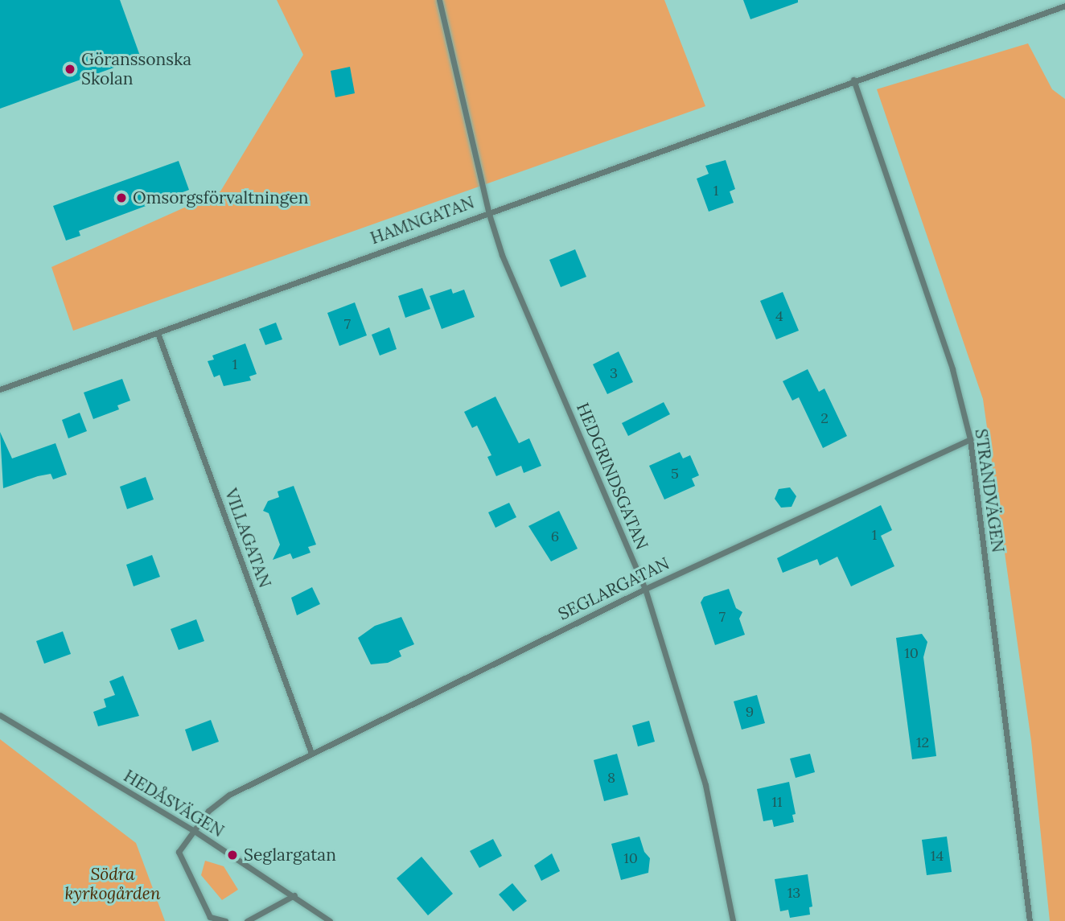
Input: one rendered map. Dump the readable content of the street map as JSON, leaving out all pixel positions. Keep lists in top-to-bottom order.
{
  "streets": {
    "street": [
      "HAMNGATAN",
      "HEDGRINDSGATAN",
      "STRANDVÄGEN",
      "VILLAGATAN",
      "SEGLARGATAN",
      "HEDÅSVÄGEN"
    ]
  },
  "crossings": [
    ["HAMNGATAN", "HEDGRINDSGATAN"],
    ["HAMNGATAN", "STRANDVÄGEN"],
    ["HAMNGATAN", "VILLAGATAN"],
    ["HEDGRINDSGATAN", "SEGLARGATAN"],
    ["STRANDVÄGEN", "SEGLARGATAN"],
    ["VILLAGATAN", "SEGLARGATAN"],
    ["SEGLARGATAN", "HEDÅSVÄGEN"]
  ],
  "parks": ["Södra kyrkogården"],
  "places": ["Göranssonska Skolan", "Omsorgsförvaltningen", "Seglargatan"],
  "house_numbers": [
    "1",
    "4",
    "7",
    "1",
    "3",
    "2",
    "5",
    "1",
    "6",
    "7",
    "10",
    "9",
    "12",
    "8",
    "11",
    "14",
    "10",
    "13"
  ]
}
